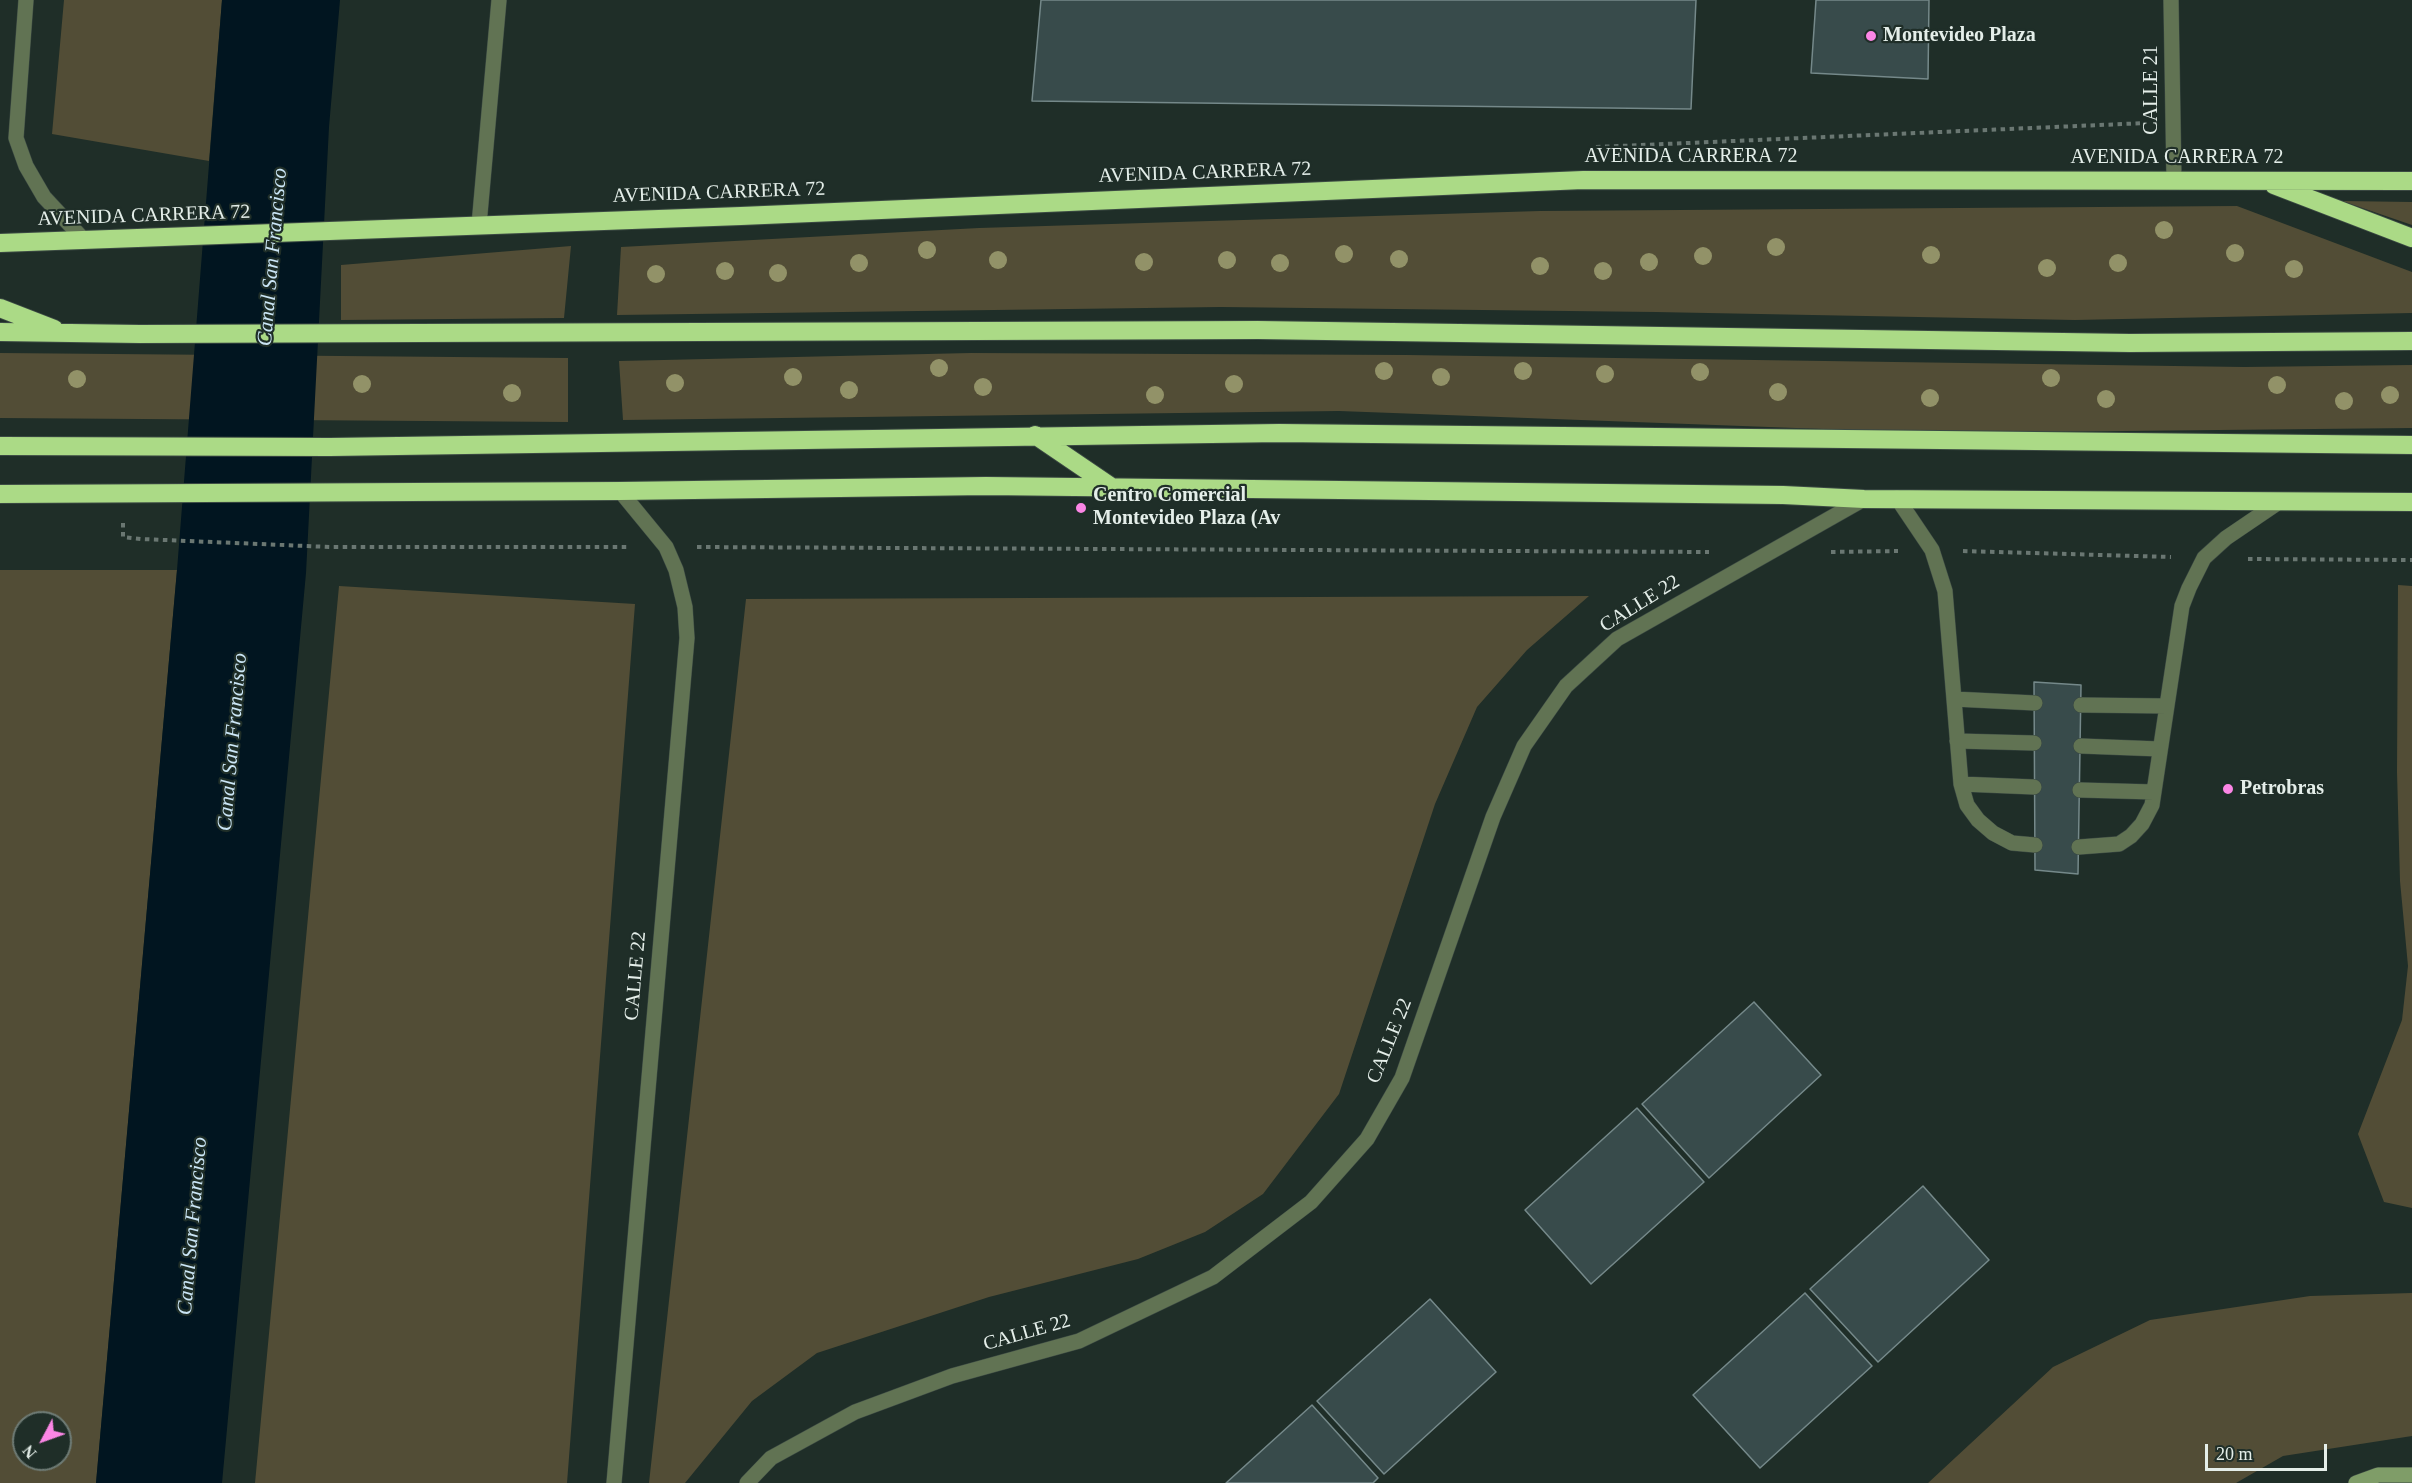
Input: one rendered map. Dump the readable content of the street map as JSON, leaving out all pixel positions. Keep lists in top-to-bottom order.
{
  "streets": {
    "highway": ["AVENIDA CARRERA 72"],
    "street": ["CALLE 21", "CALLE 22"]
  },
  "crossings": [
    ["CALLE 21", "AVENIDA CARRERA 72"]
  ],
  "water": ["Canal San Francisco"],
  "places": ["Montevideo Plaza", "Centro Comercial Montevideo Plaza (Av", "Petrobras"],
  "scale_bar": "20 m",
  "north": "bottom left"
}
